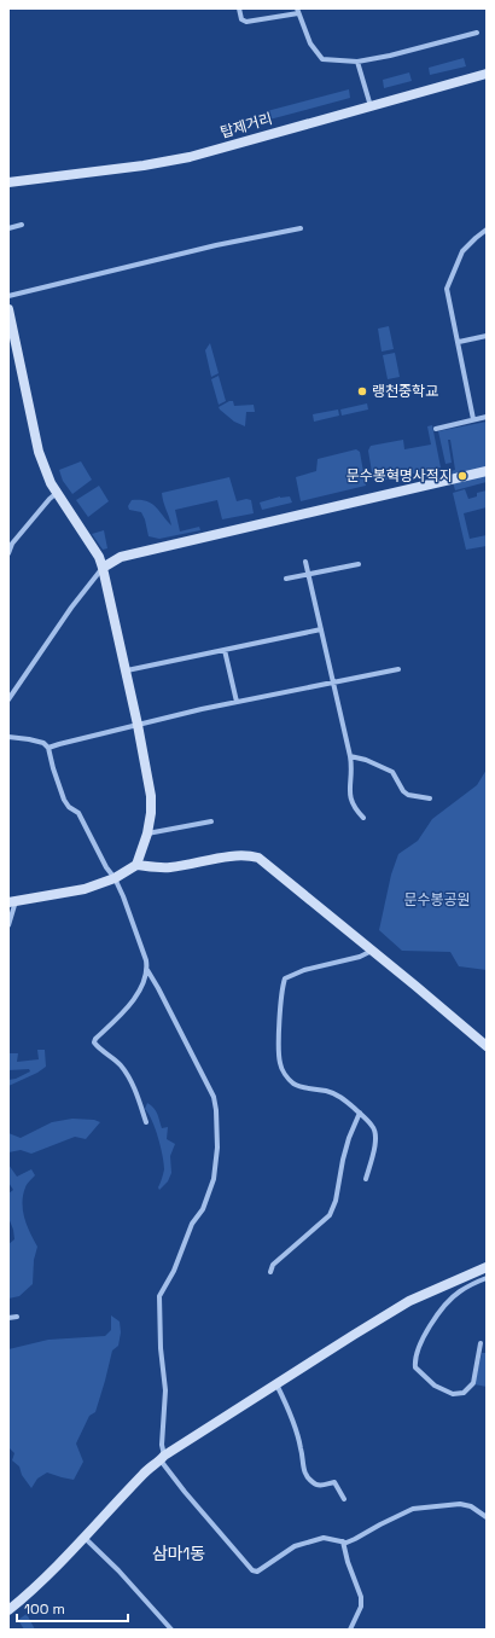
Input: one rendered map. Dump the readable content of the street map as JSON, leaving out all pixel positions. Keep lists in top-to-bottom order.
{
  "streets": {
    "street": ["탑제거리"]
  },
  "districts": ["삼마1동"],
  "parks": ["문수봉공원"],
  "places": ["랭천중학교", "문수봉혁명사적지"],
  "scale_bar": "100 m"
}
